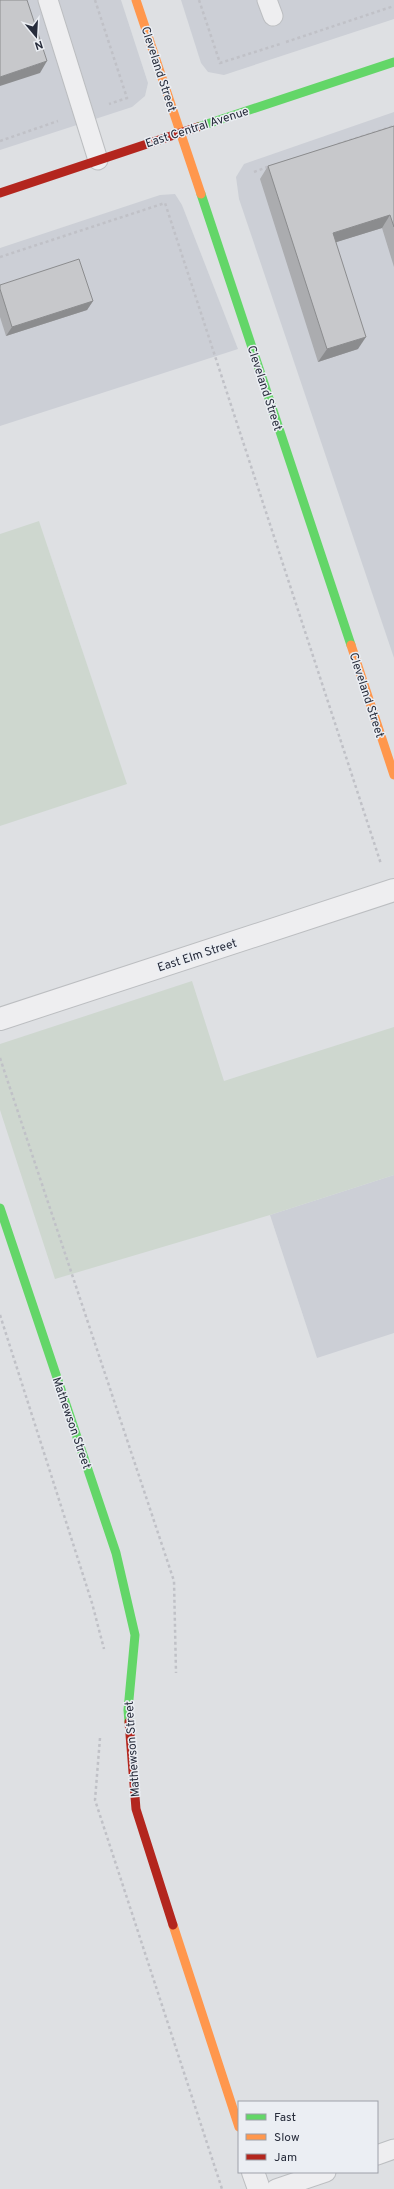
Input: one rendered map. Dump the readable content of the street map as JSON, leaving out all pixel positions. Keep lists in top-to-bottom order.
{
  "streets": {
    "street": [
      "Cleveland Street",
      "East Central Avenue",
      "East Elm Street",
      "Mathewson Street"
    ]
  },
  "crossings": [
    ["Cleveland Street", "East Central Avenue"]
  ],
  "legend": ["Fast", "Slow", "Jam"],
  "north": "bottom"
}
